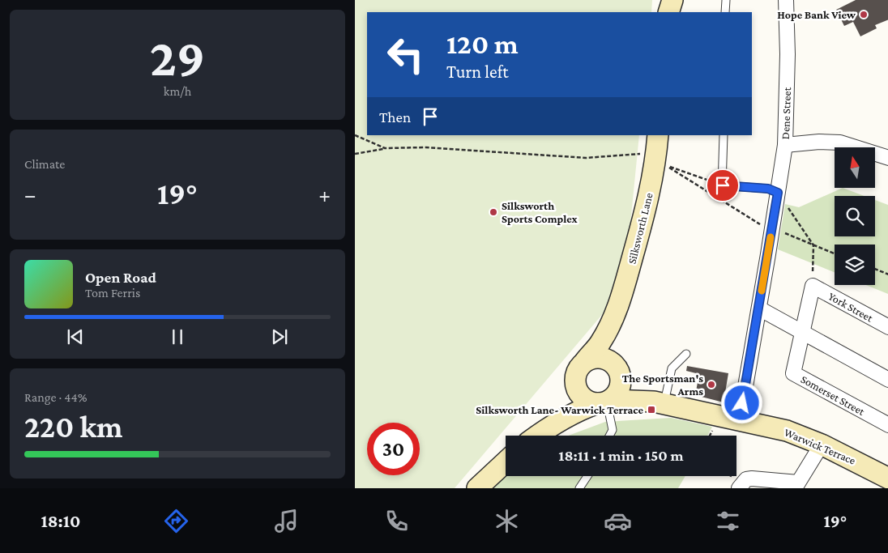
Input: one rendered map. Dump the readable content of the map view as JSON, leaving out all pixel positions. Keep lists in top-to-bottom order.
{
  "streets": {
    "street": [
      "Dene Street",
      "Silksworth Lane",
      "York Street",
      "Somerset Street",
      "Warwick Terrace"
    ]
  },
  "crossings": [
    ["Silksworth Lane", "Warwick Terrace"],
    ["York Street", "Somerset Street"]
  ],
  "places": {
    "other": ["Hope Bank View", "Silksworth Sports Complex", "The Sportsman's Arms"],
    "transit": ["Silksworth Lane- Warwick Terrace"]
  },
  "north": "top",
  "page": {
    "tile": [
      ["29", "km/h"],
      "Climate",
      ["Range · 44%", "220 km"]
    ],
    "turn": ["120 m", "Turn left"],
    "then": "Then",
    "heat": ["−", "19°", "+"],
    "song": ["Open Road", "Tom Ferris"],
    "limit": "30",
    "trip": "18:11 · 1 min · 150 m",
    "tabs": ["18:10", "19°"]
  }
}
